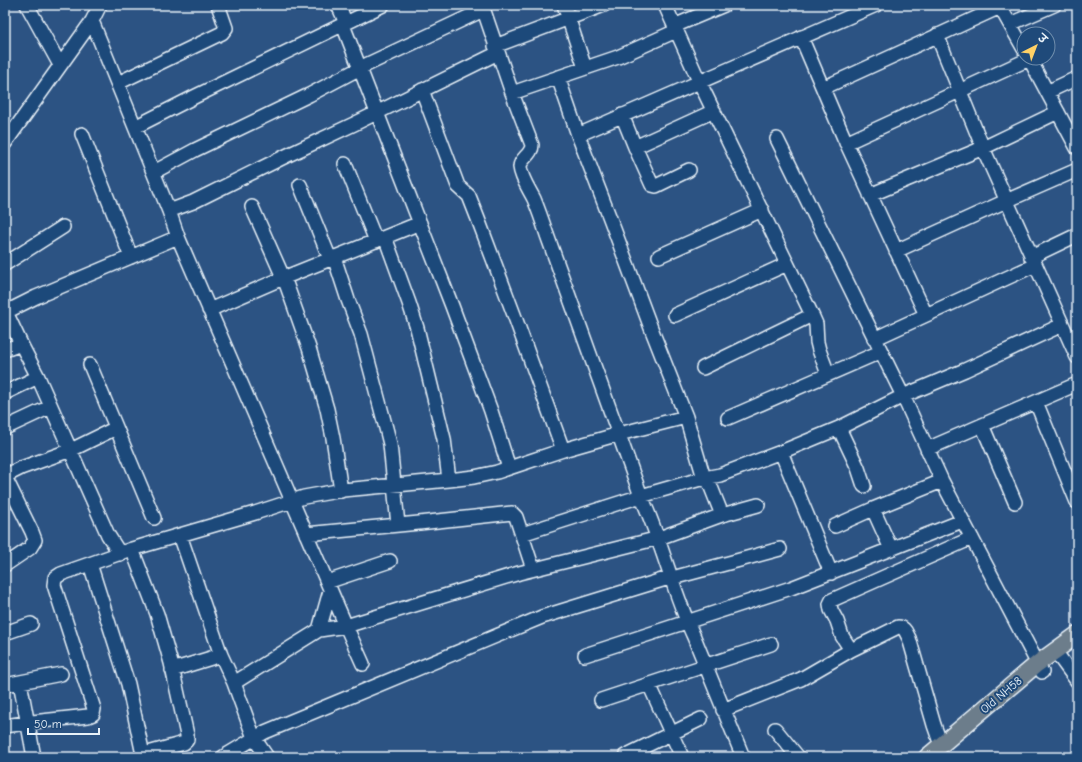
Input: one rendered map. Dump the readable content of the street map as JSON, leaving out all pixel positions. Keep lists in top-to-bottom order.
{
  "streets": {
    "main road": ["Old NH58"]
  },
  "scale_bar": "50 m",
  "north": "top right"
}
